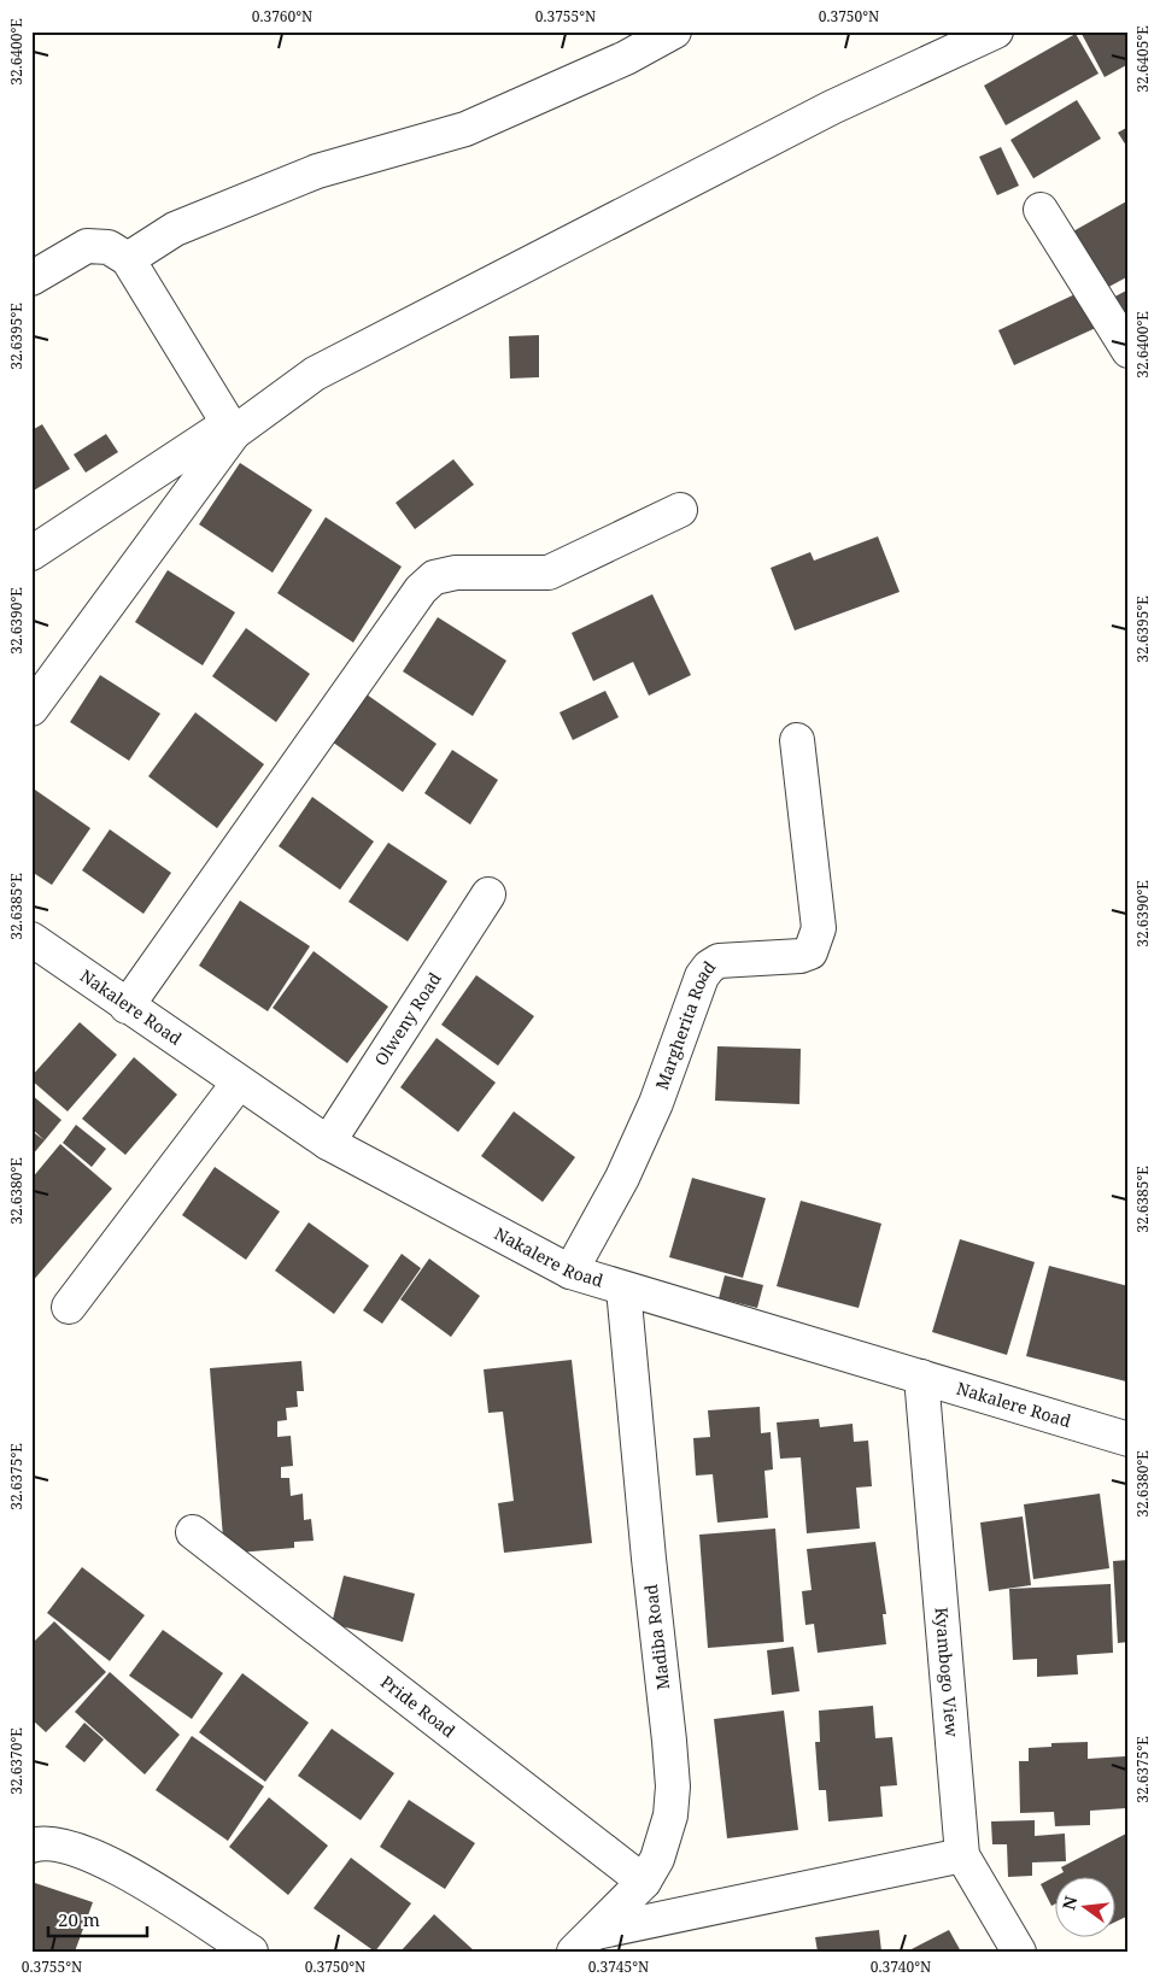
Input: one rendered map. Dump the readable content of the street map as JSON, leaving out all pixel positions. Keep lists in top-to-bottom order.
{
  "streets": {
    "street": [
      "Nakalere Road",
      "Olweny Road",
      "Margherita Road",
      "Madiba Road",
      "Kyambogo View",
      "Pride Road"
    ]
  },
  "crossings": [
    ["Nakalere Road", "Olweny Road"],
    ["Nakalere Road", "Margherita Road"],
    ["Nakalere Road", "Madiba Road"],
    ["Nakalere Road", "Kyambogo View"],
    ["Madiba Road", "Pride Road"]
  ],
  "scale_bar": "20 m",
  "north": "left",
  "coordinates": [
    "0.3760°N",
    "0.3755°N",
    "0.3750°N",
    "32.6400°E",
    "32.6405°E",
    "32.6395°E",
    "32.6390°E",
    "32.6385°E",
    "32.6380°E",
    "32.6375°E",
    "32.6370°E",
    "0.3745°N",
    "0.3740°N"
  ]
}
